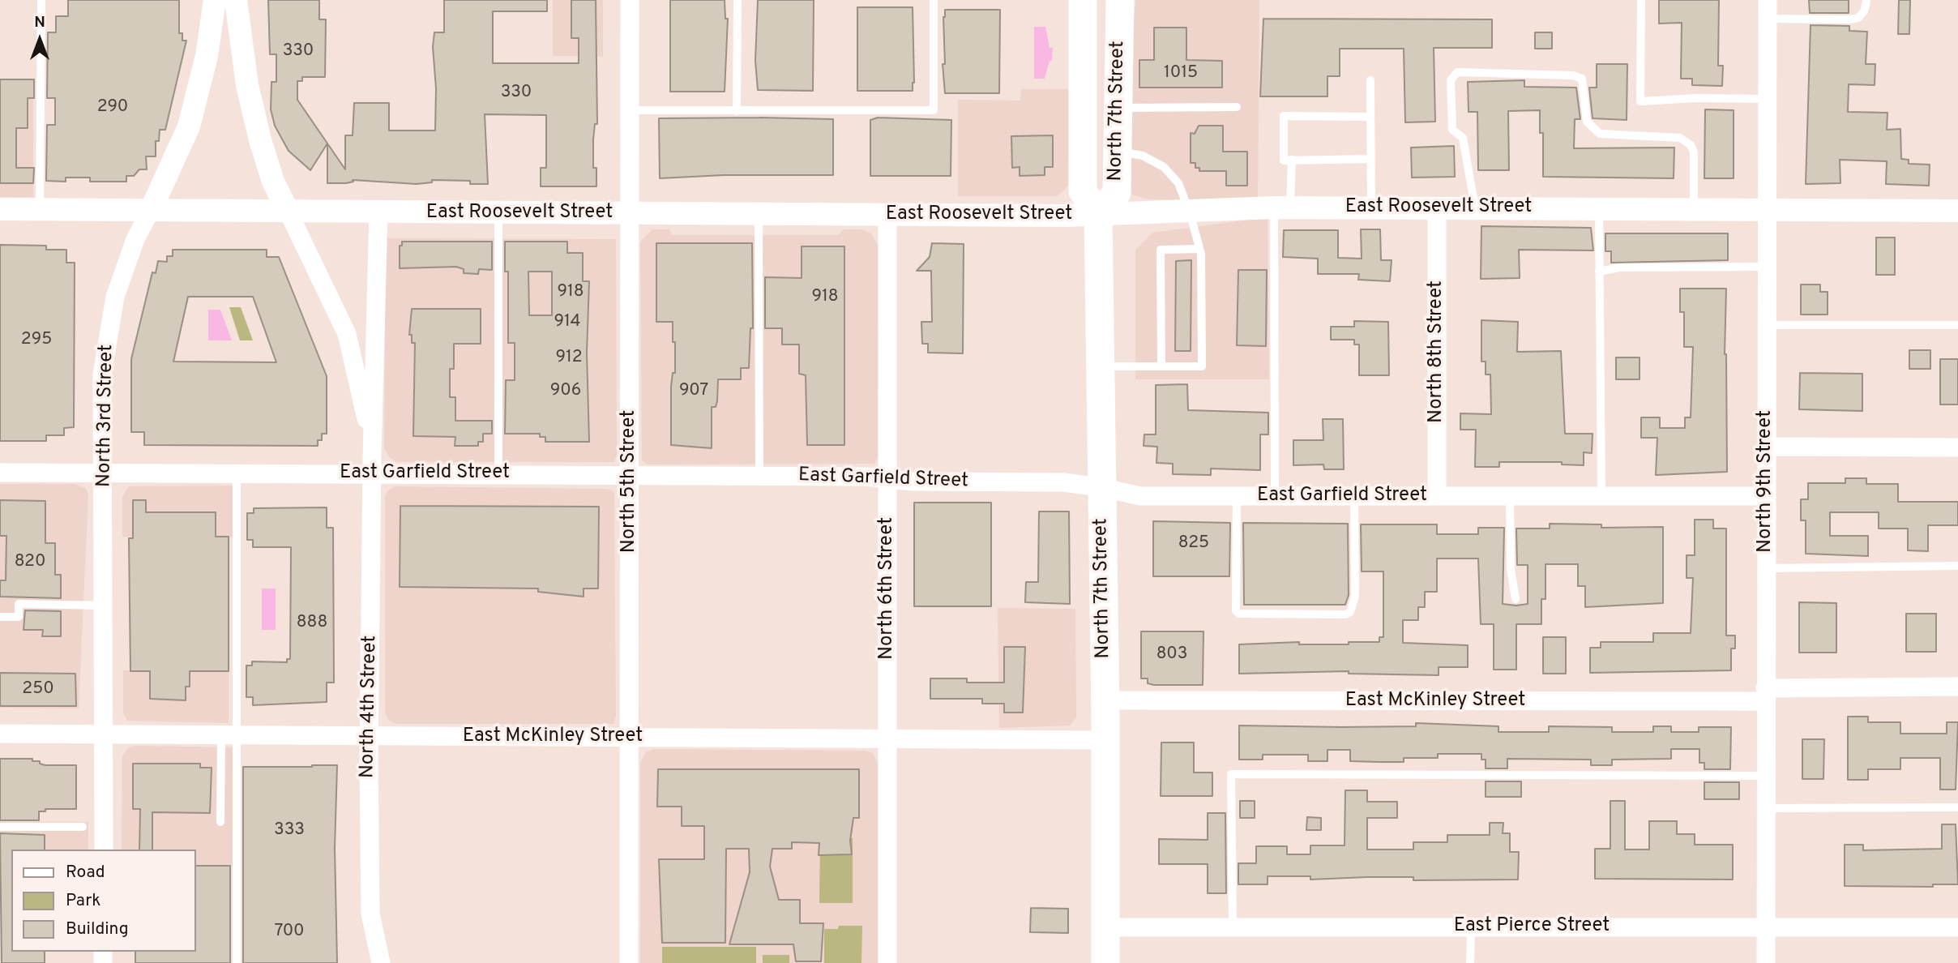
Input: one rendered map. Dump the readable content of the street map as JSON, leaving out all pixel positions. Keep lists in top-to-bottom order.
{
  "streets": {
    "main road": ["North 7th Street"],
    "street": [
      "East Roosevelt Street",
      "North 8th Street",
      "North 3rd Street",
      "East Garfield Street",
      "North 5th Street",
      "North 9th Street",
      "North 6th Street",
      "East McKinley Street",
      "North 4th Street",
      "East Pierce Street"
    ]
  },
  "crossings": [
    ["North 7th Street", "East Roosevelt Street"],
    ["North 7th Street", "East Garfield Street"],
    ["North 7th Street", "East McKinley Street"],
    ["North 7th Street", "East Pierce Street"],
    ["East Roosevelt Street", "North 8th Street"],
    ["East Roosevelt Street", "North 3rd Street"],
    ["East Roosevelt Street", "North 5th Street"],
    ["East Roosevelt Street", "North 9th Street"],
    ["East Roosevelt Street", "North 6th Street"],
    ["East Roosevelt Street", "North 4th Street"],
    ["North 8th Street", "East Garfield Street"],
    ["North 3rd Street", "East Garfield Street"],
    ["North 3rd Street", "East McKinley Street"],
    ["East Garfield Street", "North 5th Street"],
    ["East Garfield Street", "North 9th Street"],
    ["East Garfield Street", "North 6th Street"],
    ["East Garfield Street", "North 4th Street"],
    ["North 5th Street", "East McKinley Street"],
    ["North 9th Street", "East McKinley Street"],
    ["North 9th Street", "East Pierce Street"],
    ["North 6th Street", "East McKinley Street"],
    ["East McKinley Street", "North 4th Street"]
  ],
  "house_numbers": [
    "330",
    "1015",
    "330",
    "290",
    "918",
    "918",
    "914",
    "295",
    "912",
    "906",
    "907",
    "825",
    "820",
    "888",
    "803",
    "250",
    "333",
    "700"
  ],
  "legend": ["Road", "Park", "Building"],
  "north": "top"
}
